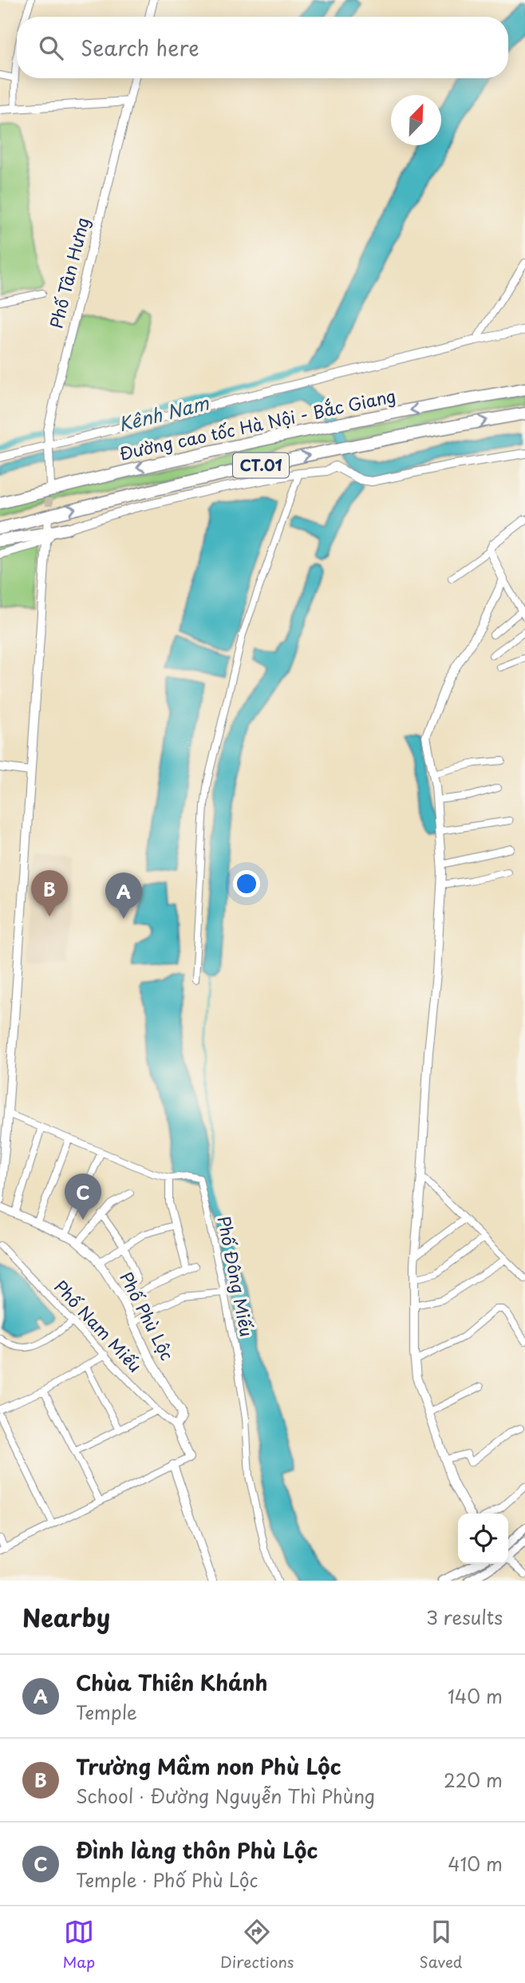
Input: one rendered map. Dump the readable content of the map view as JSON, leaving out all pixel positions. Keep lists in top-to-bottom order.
{
  "streets": {
    "highway": ["Đường cao tốc Hà Nội - Bắc Giang", "CT.01"],
    "street": [
      "Phố Tân Hưng",
      "Phố Đông Miếu",
      "Phố Phù Lộc",
      "Phố Nam Miếu"
    ]
  },
  "crossings": [
    ["Phố Phù Lộc", "Phố Nam Miếu"]
  ],
  "water": ["Kênh Nam"],
  "north": "top right",
  "page": {
    "search": "Search here",
    "pins": ["B", "A", "C"],
    "heading": ["Nearby", "3 results"],
    "list": [
      {
        "mark": "A",
        "name": "Chùa Thiên Khánh",
        "note": "Temple",
        "value": "140 m"
      },
      {
        "mark": "B",
        "name": "Trường Mầm non Phù Lộc",
        "note": "School · Đường Nguyễn Thì Phùng",
        "value": "220 m"
      },
      {
        "mark": "C",
        "name": "Đình làng thôn Phù Lộc",
        "note": "Temple · Phố Phù Lộc",
        "value": "410 m"
      }
    ],
    "nav": ["Map", "Directions", "Saved"]
  }
}
